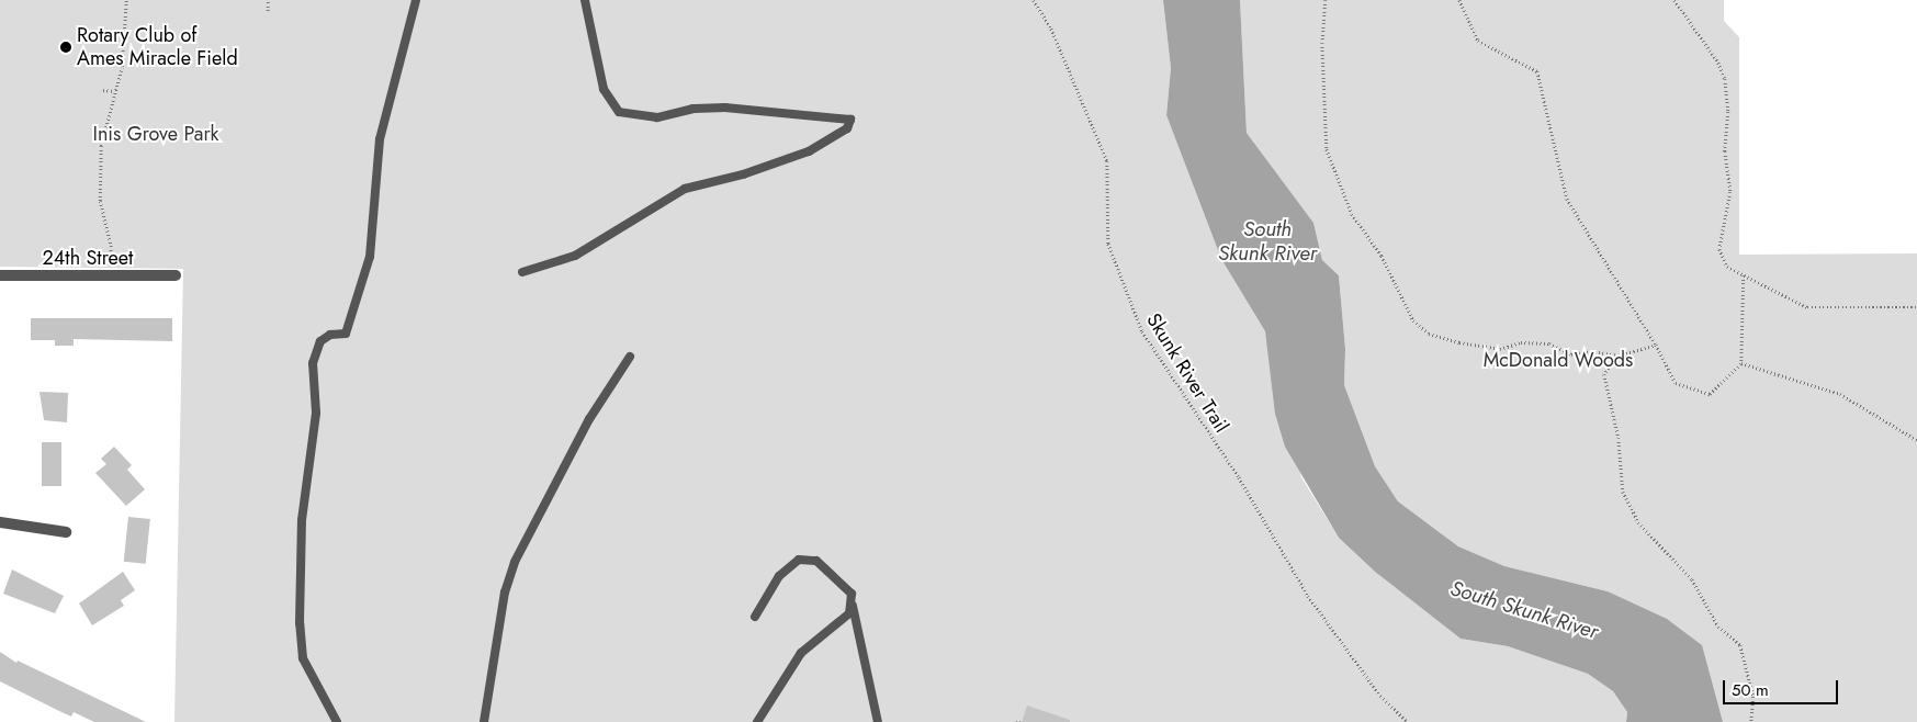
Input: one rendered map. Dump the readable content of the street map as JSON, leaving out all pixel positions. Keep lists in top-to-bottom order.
{
  "streets": {
    "street": ["24th Street"],
    "path": ["Skunk River Trail"]
  },
  "water": ["South Skunk River"],
  "parks": ["Inis Grove Park", "McDonald Woods"],
  "places": ["Rotary Club of Ames Miracle Field"],
  "scale_bar": "50 m"
}
